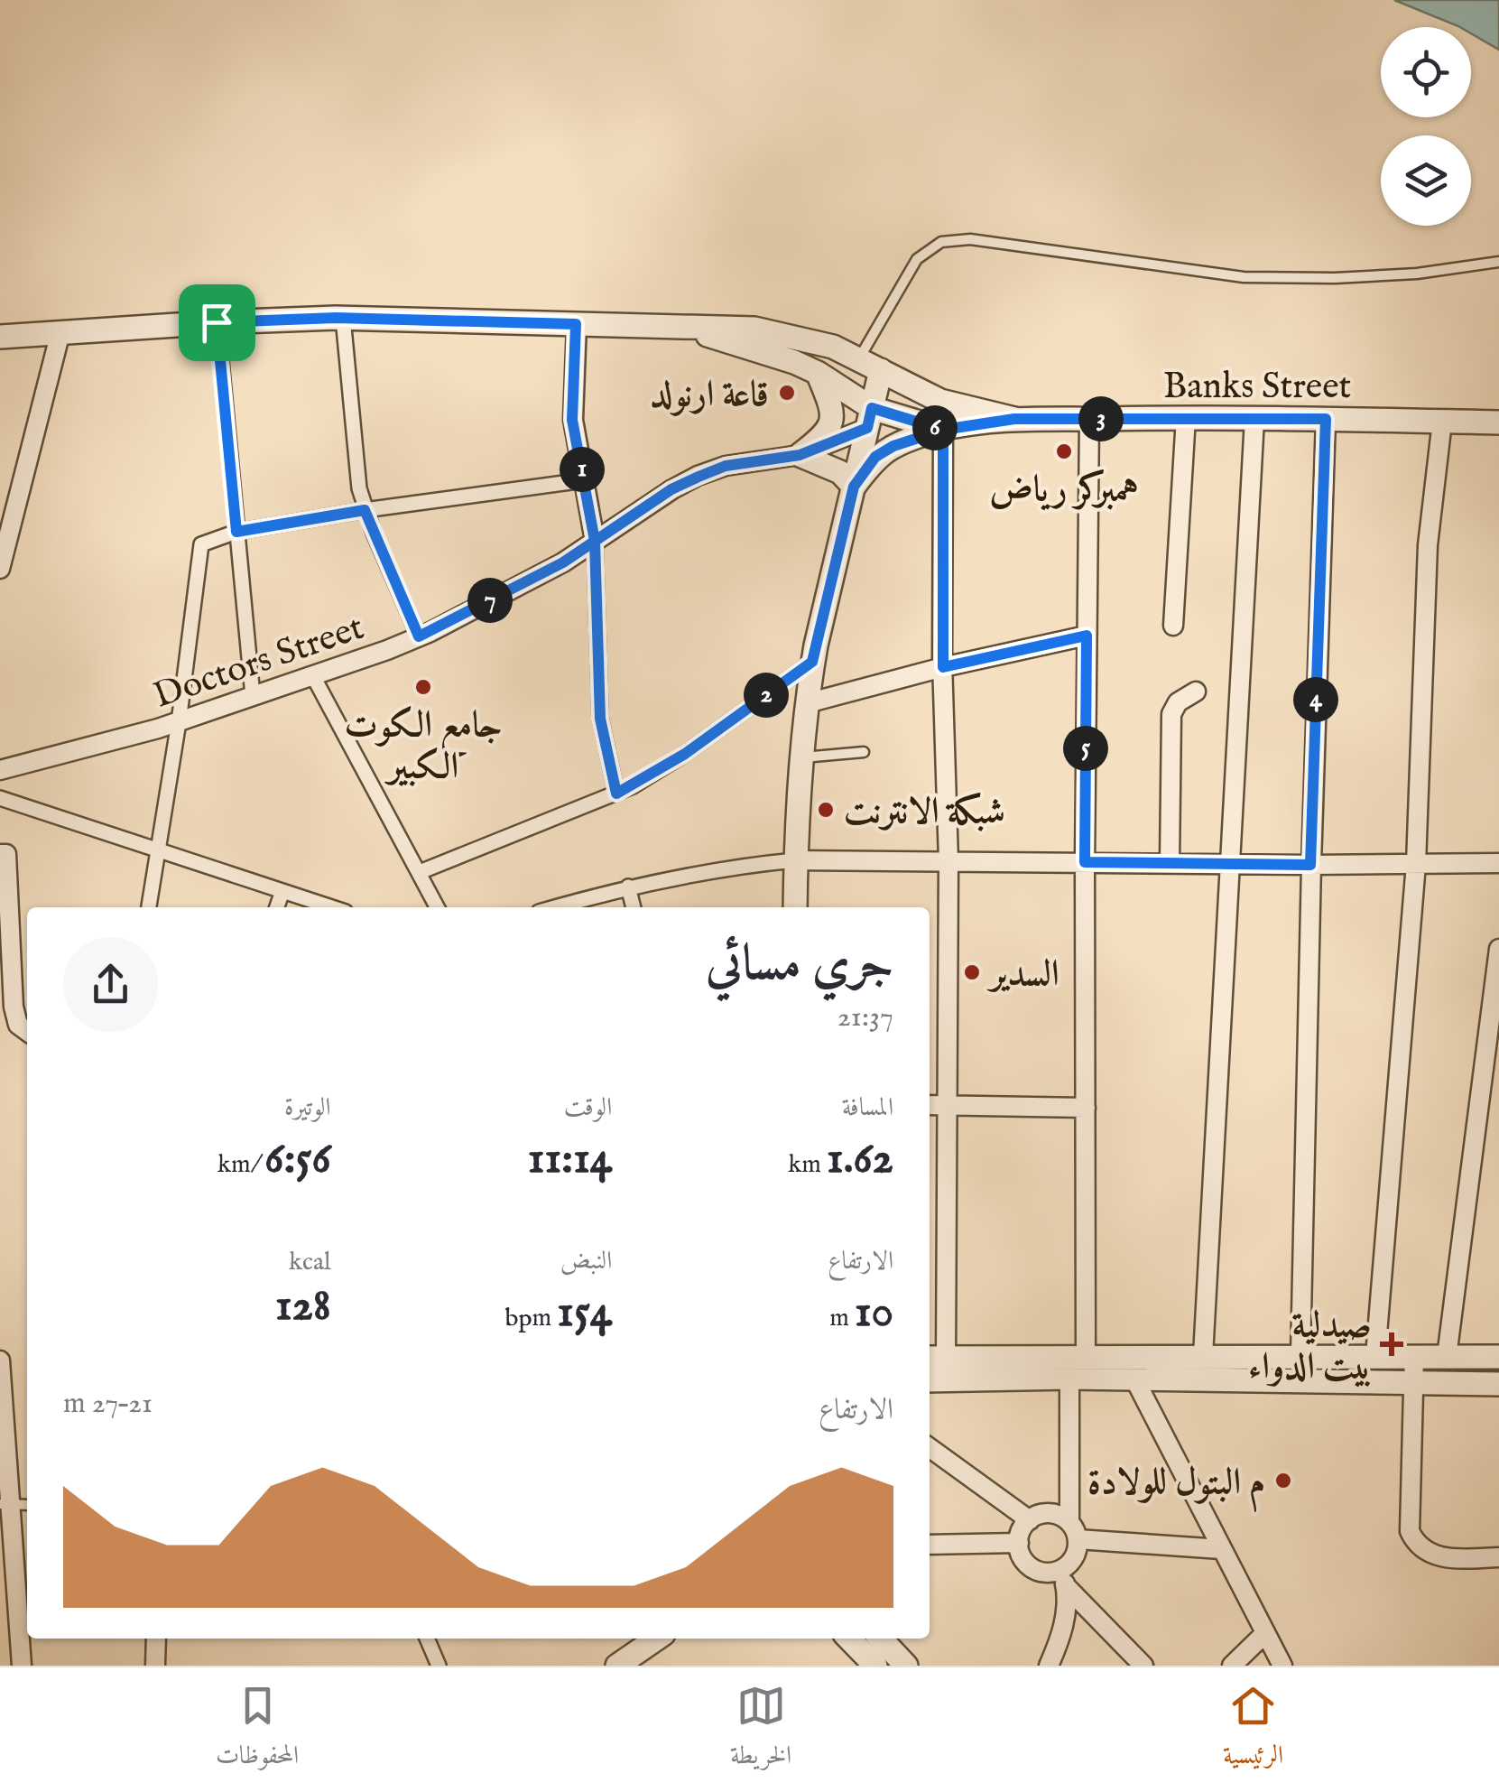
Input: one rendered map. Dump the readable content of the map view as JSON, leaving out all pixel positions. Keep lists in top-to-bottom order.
{
  "streets": {
    "street": ["Banks Street", "Doctors Street"]
  },
  "places": {
    "other": [
      "قاعة ارنولد",
      "همبركر رياض",
      "جامع الكوت الكبير",
      "شبكة الانترنت",
      "السدير",
      "م البتول للولادة"
    ],
    "health": ["صيدلية بيت الدواء"]
  },
  "page": {
    "pins": [
      "3",
      "6",
      "1",
      "7",
      "2",
      "4",
      "5"
    ],
    "heading": ["جري مسائي", "21:37"],
    "stats": [
      ["المسافة", "1.62 km"],
      ["الوقت", "11:14"],
      ["الوتيرة", "6:56 /km"],
      ["الارتفاع", "10 m"],
      ["النبض", "154 bpm"],
      ["kcal", "128"]
    ],
    "chart": ["الارتفاع", "21–27 m"],
    "tabs": ["الرئيسية", "الخريطة", "المحفوظات"]
  }
}
